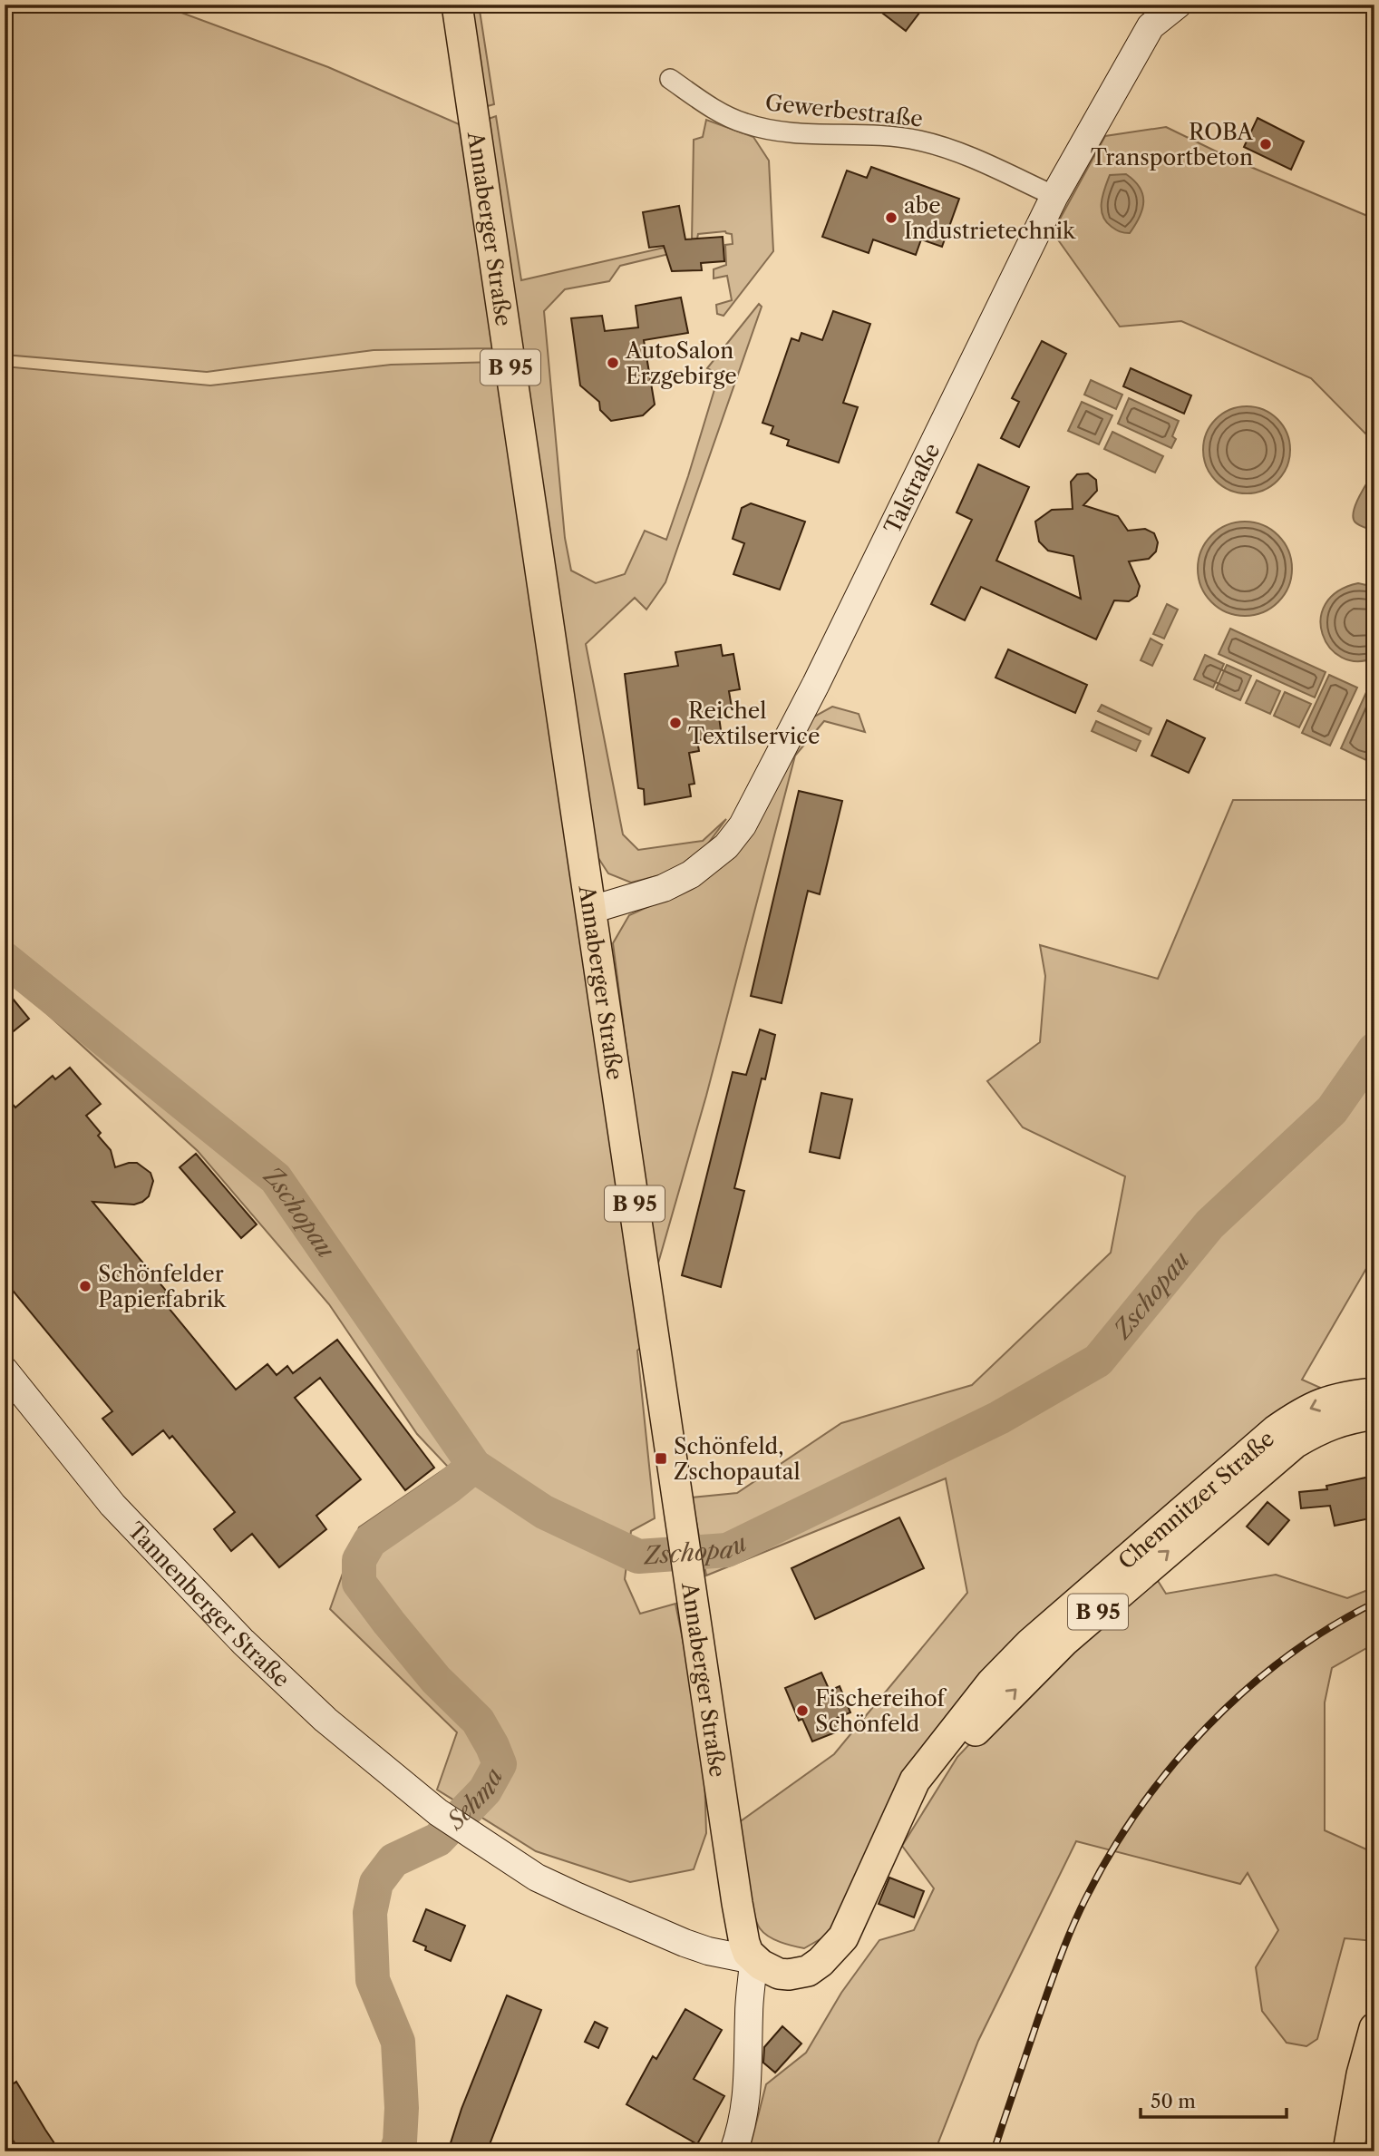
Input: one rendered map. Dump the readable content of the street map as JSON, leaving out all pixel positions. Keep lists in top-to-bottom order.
{
  "streets": {
    "main road": [
      "Annaberger Straße",
      "B 95",
      "Talstraße",
      "Chemnitzer Straße",
      "Tannenberger Straße"
    ],
    "street": ["Gewerbestraße"]
  },
  "crossings": [
    ["Gewerbestraße", "Talstraße"],
    ["Annaberger Straße", "Talstraße"],
    ["Annaberger Straße", "Chemnitzer Straße"],
    ["Annaberger Straße", "Tannenberger Straße"],
    ["Chemnitzer Straße", "Tannenberger Straße"]
  ],
  "water": ["Zschopau", "Sehma"],
  "places": {
    "other": [
      "ROBA Transportbeton",
      "abe Industrietechnik",
      "AutoSalon Erzgebirge",
      "Reichel Textilservice",
      "Schönfelder Papierfabrik",
      "Fischereihof Schönfeld"
    ],
    "transit": ["Schönfeld, Zschopautal"]
  },
  "scale_bar": "50 m"
}
